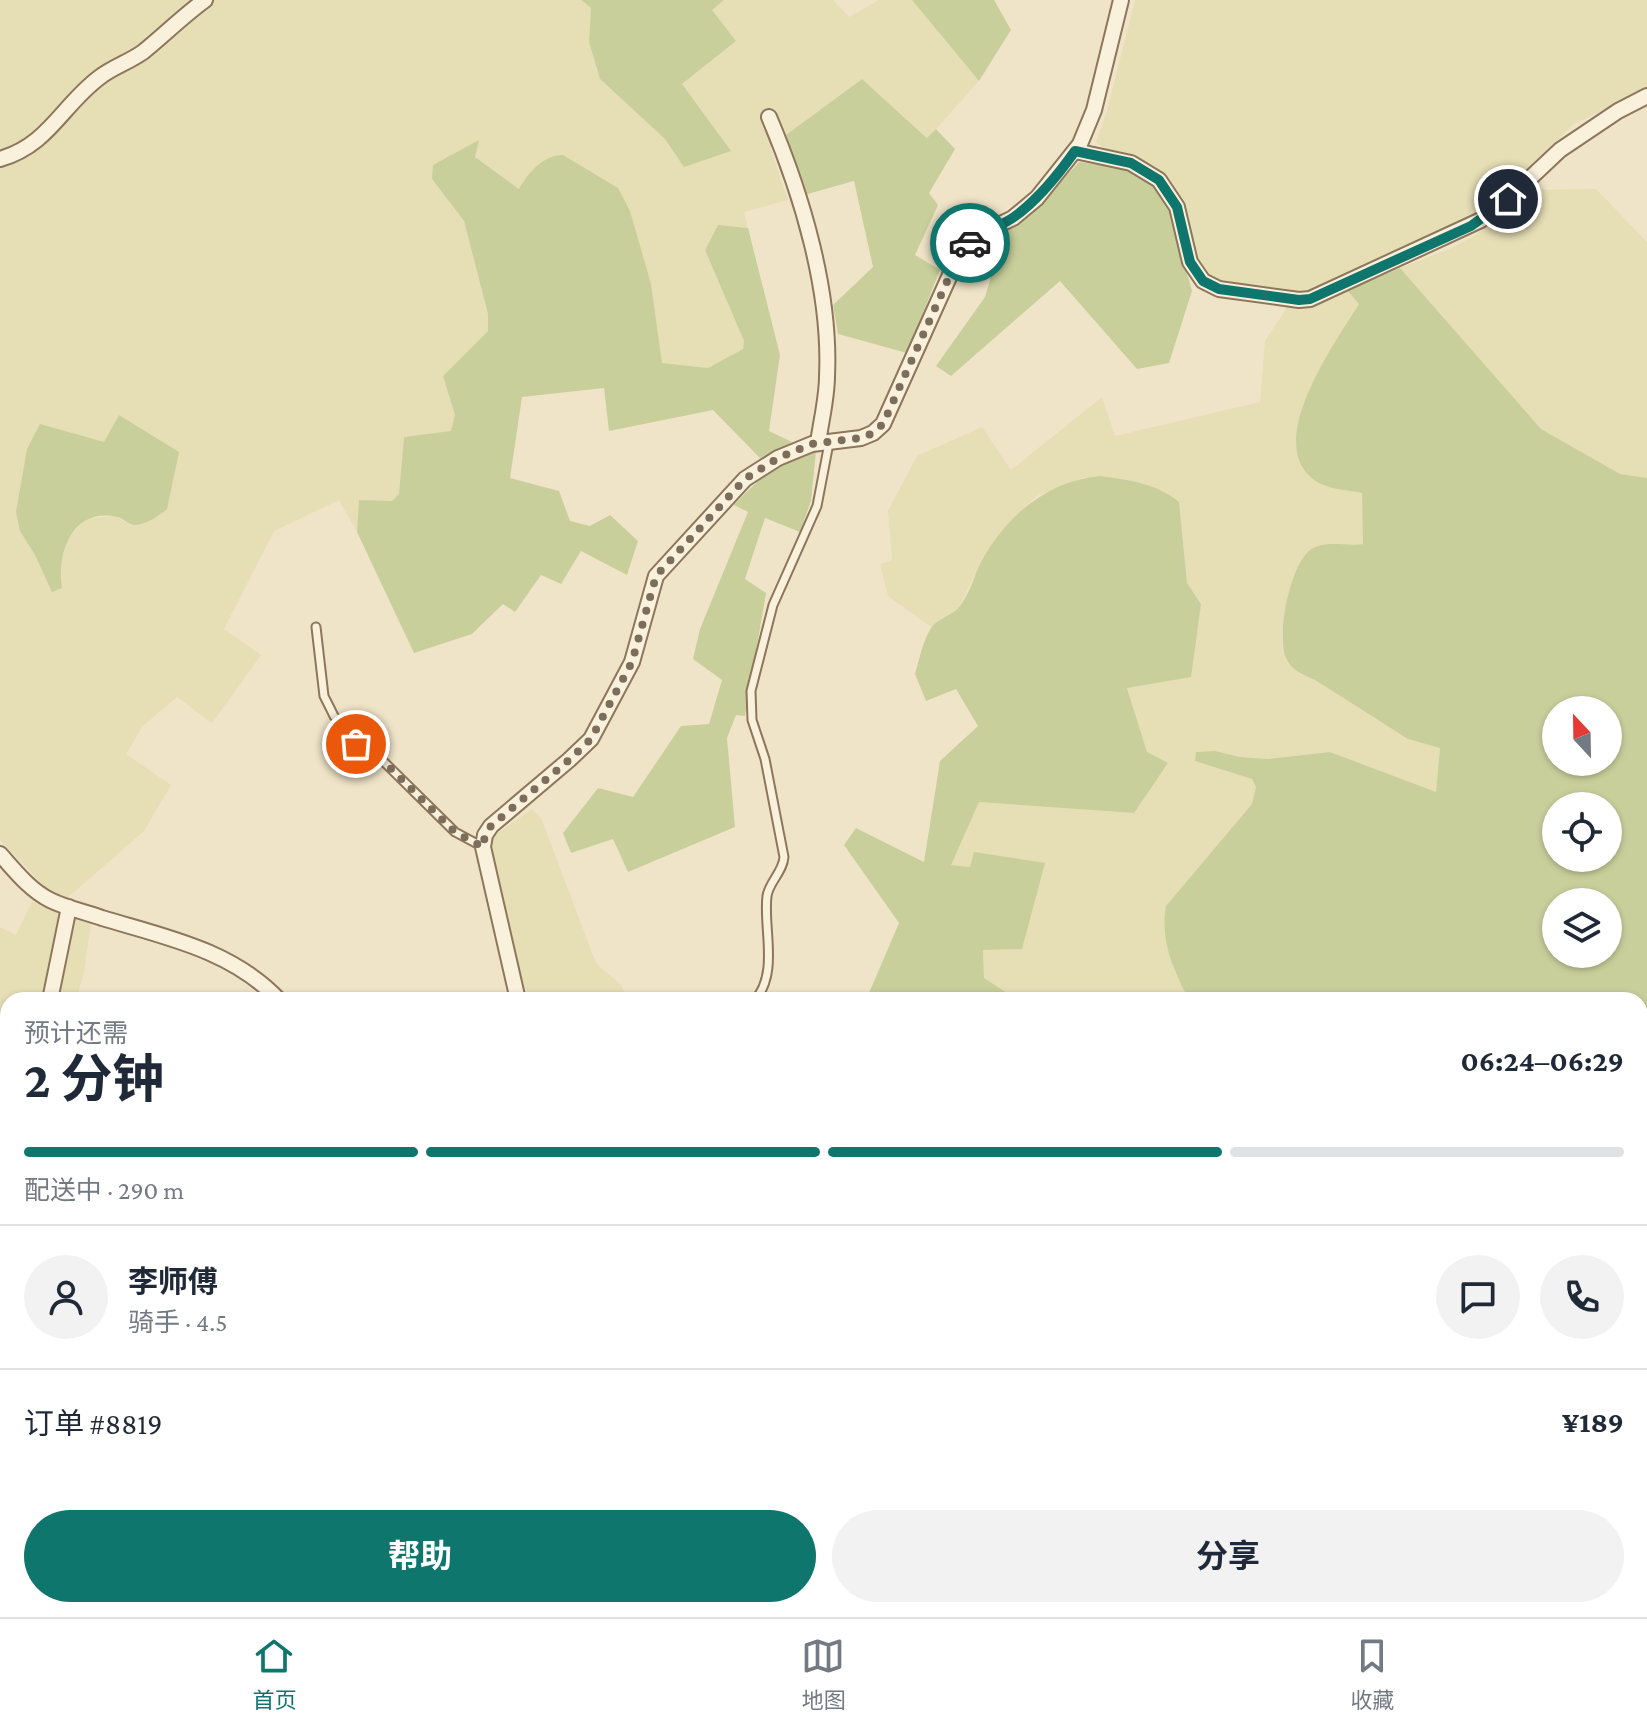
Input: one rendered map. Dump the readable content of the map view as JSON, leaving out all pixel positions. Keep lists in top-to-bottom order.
{
  "north": "top",
  "page": {
    "heading": ["2 分钟", "预计还需", "06:24–06:29"],
    "panel": [
      "李师傅",
      "骑手 · 4.5",
      "订单 #8819",
      "¥189"
    ],
    "bar": "配送中 · 290 m",
    "buttons": ["帮助", "分享"],
    "tabs": ["首页", "地图", "收藏"]
  }
}
